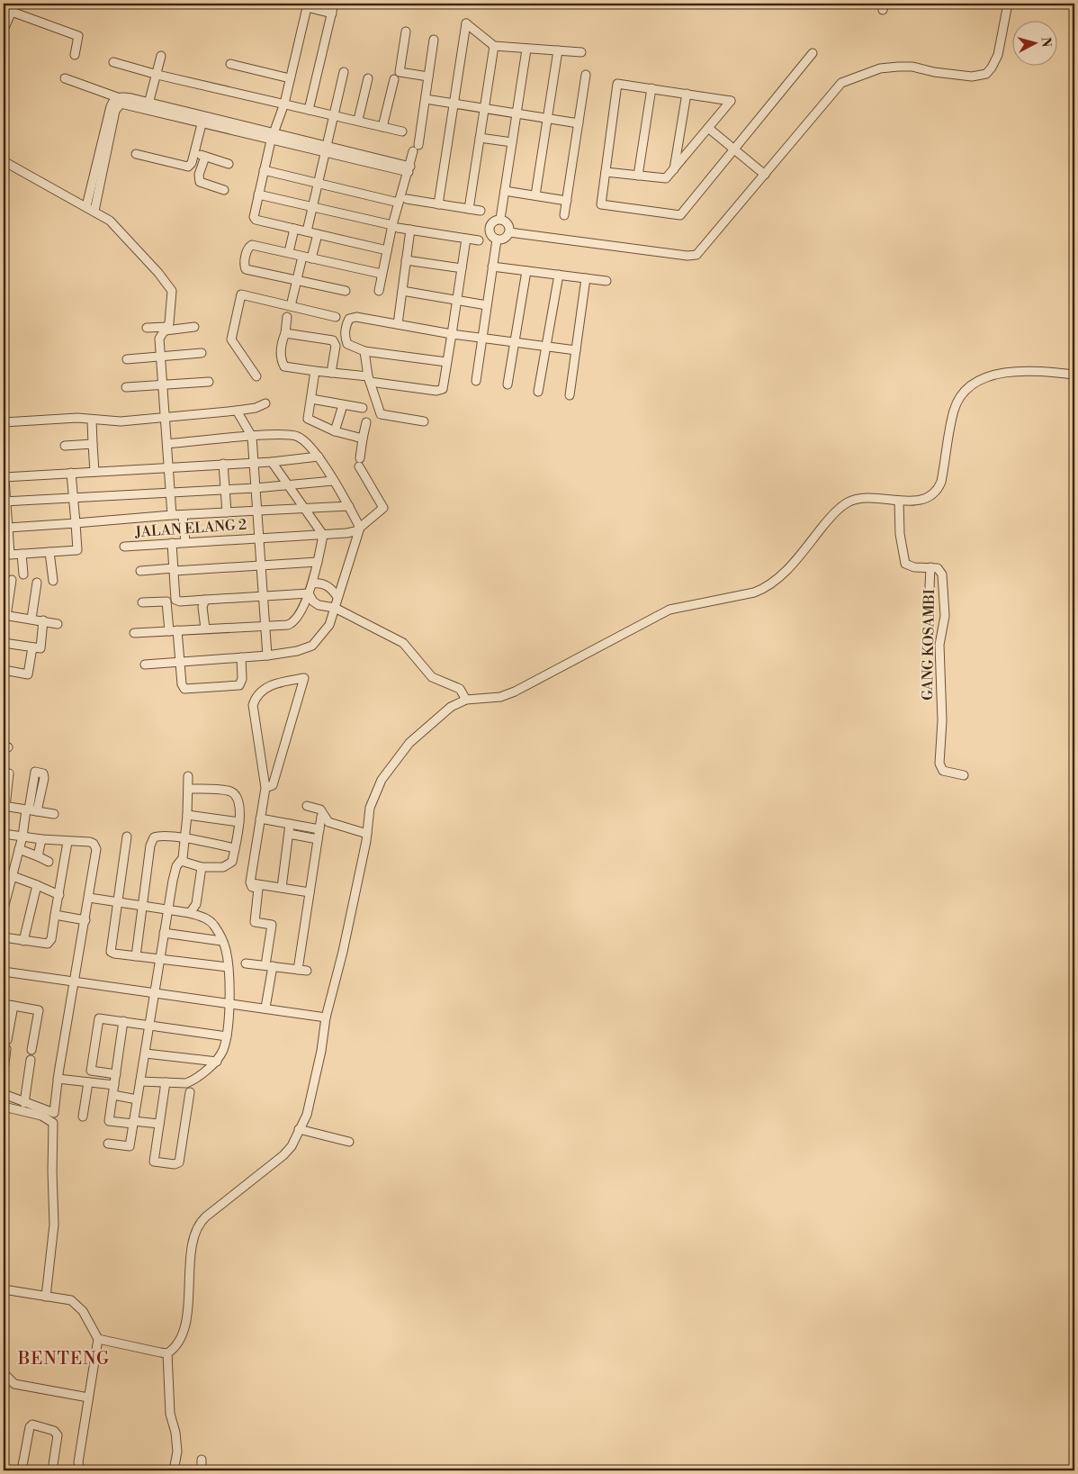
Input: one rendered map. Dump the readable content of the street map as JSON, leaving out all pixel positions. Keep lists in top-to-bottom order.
{
  "streets": {
    "street": ["JALAN ELANG 2", "GANG KOSAMBI"]
  },
  "districts": ["BENTENG"],
  "north": "right"
}
